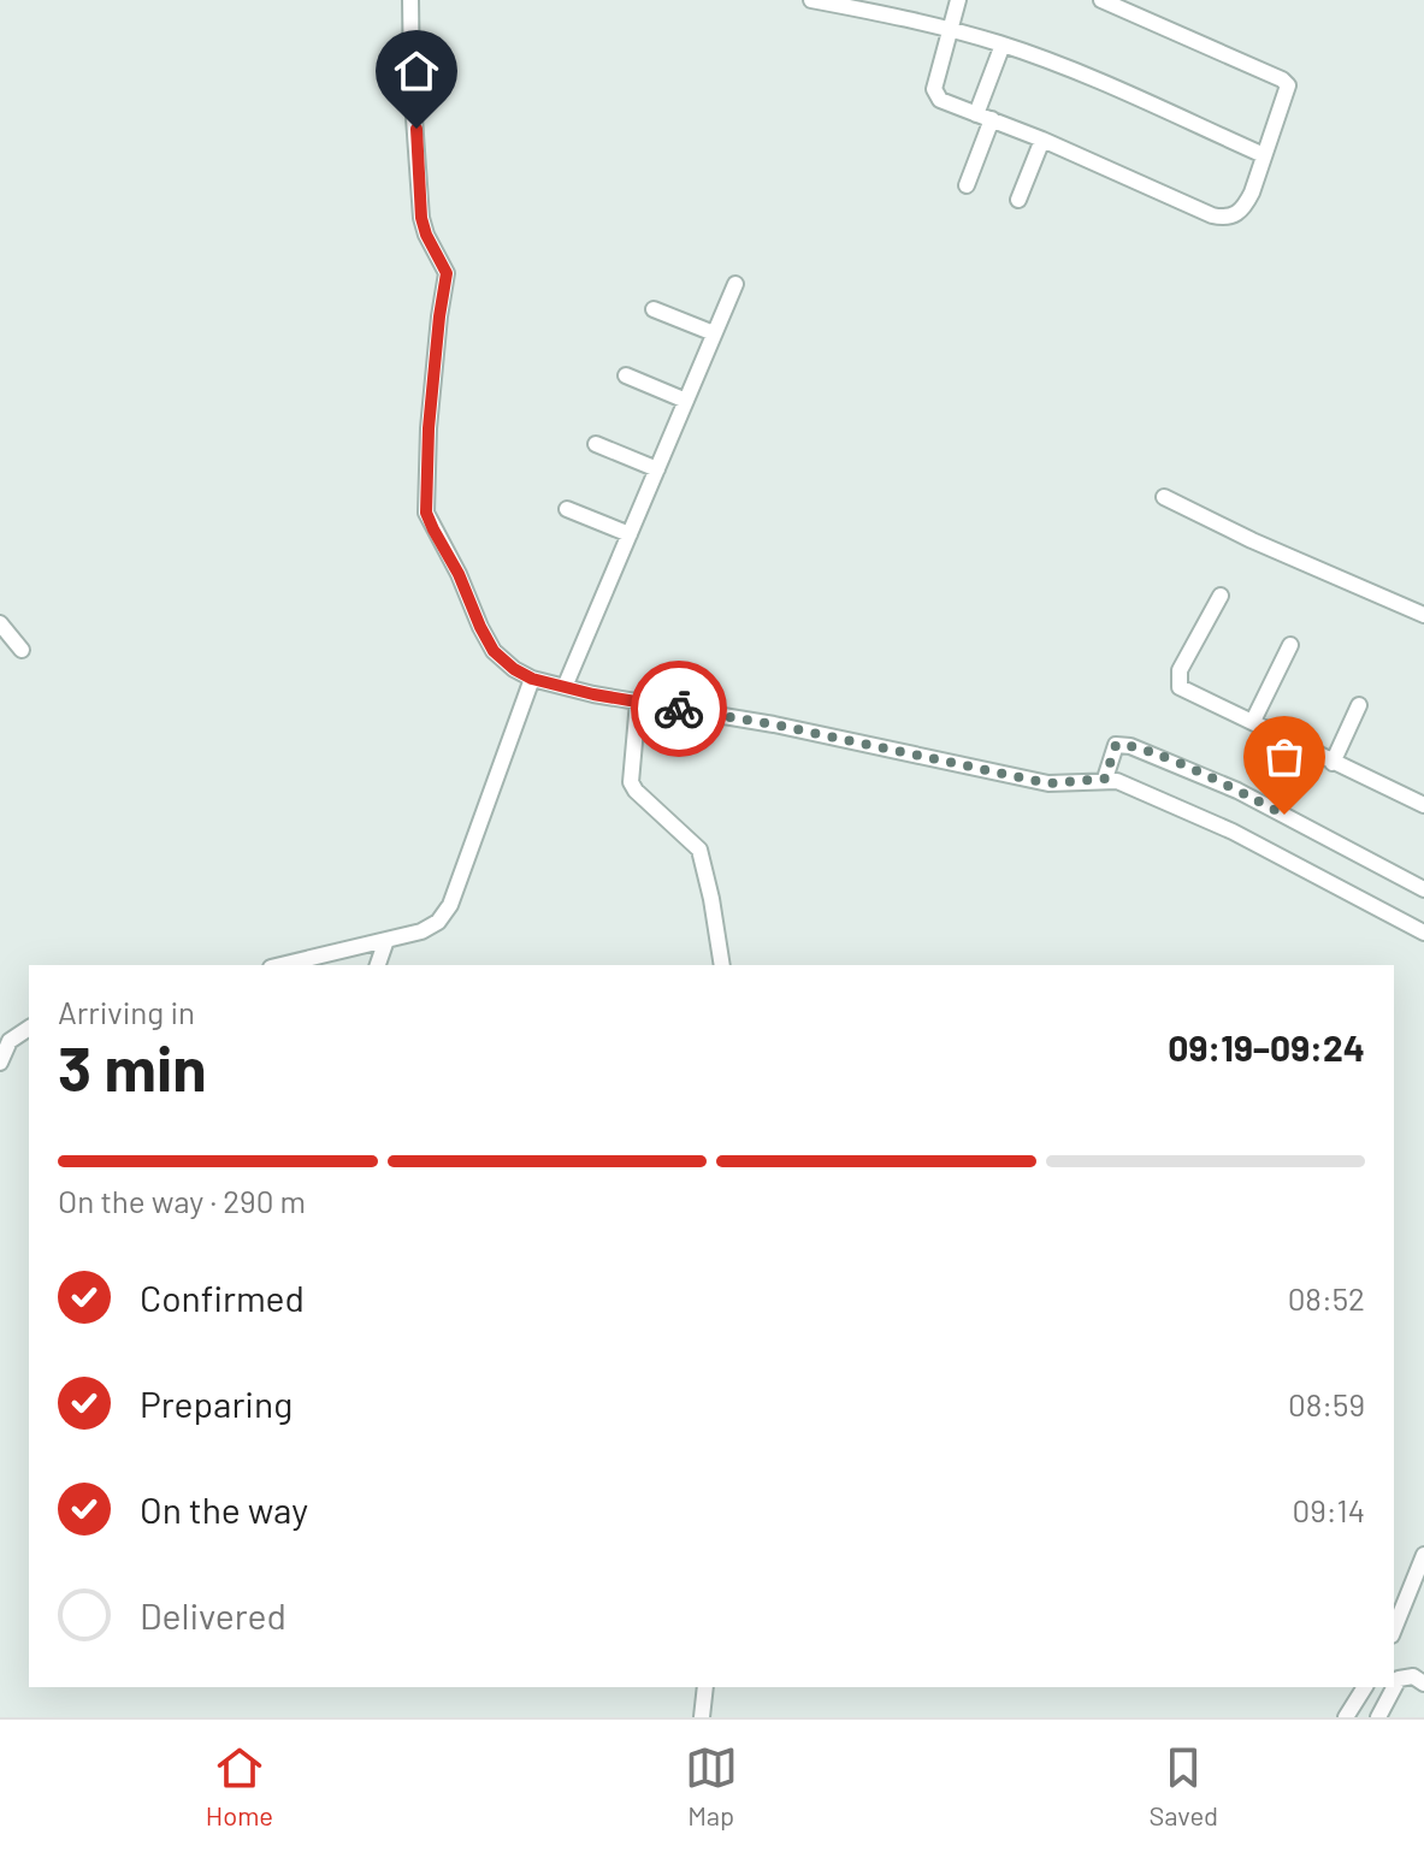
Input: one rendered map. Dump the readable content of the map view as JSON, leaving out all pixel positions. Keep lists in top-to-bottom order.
{
  "page": {
    "heading": ["3 min", "Arriving in", "09:19–09:24"],
    "bar": "On the way · 290 m",
    "list": [
      ["Confirmed", "08:52"],
      ["Preparing", "08:59"],
      ["On the way", "09:14"],
      "Delivered"
    ],
    "tabs": ["Home", "Map", "Saved"]
  }
}
